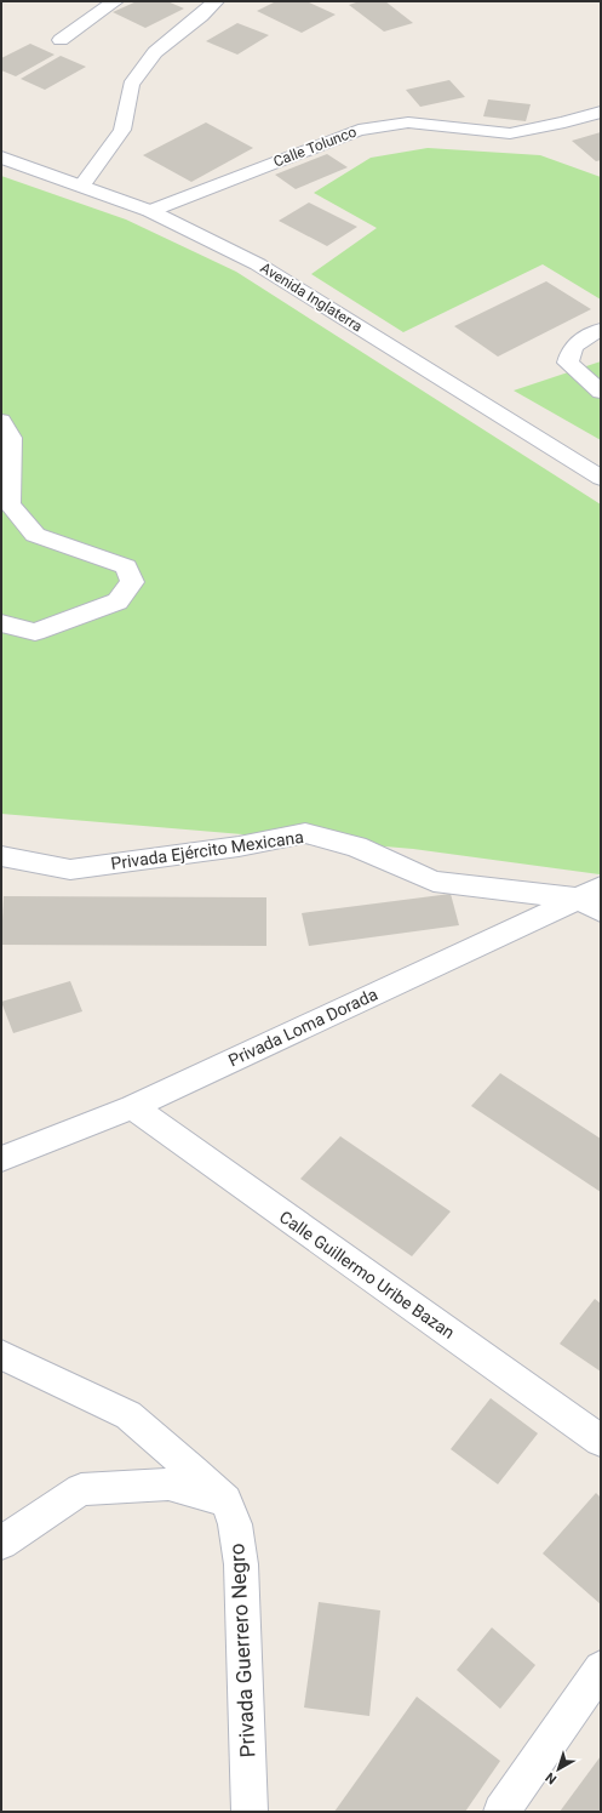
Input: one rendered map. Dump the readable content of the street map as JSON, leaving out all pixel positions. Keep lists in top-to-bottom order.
{
  "streets": {
    "street": [
      "Calle Tolunco",
      "Avenida Inglaterra",
      "Privada Ejército Mexicana",
      "Privada Loma Dorada",
      "Calle Guillermo Uribe Bazan",
      "Privada Guerrero Negro"
    ]
  },
  "crossings": [
    ["Calle Tolunco", "Avenida Inglaterra"],
    ["Privada Ejército Mexicana", "Privada Loma Dorada"],
    ["Privada Loma Dorada", "Calle Guillermo Uribe Bazan"]
  ],
  "north": "bottom left"
}
